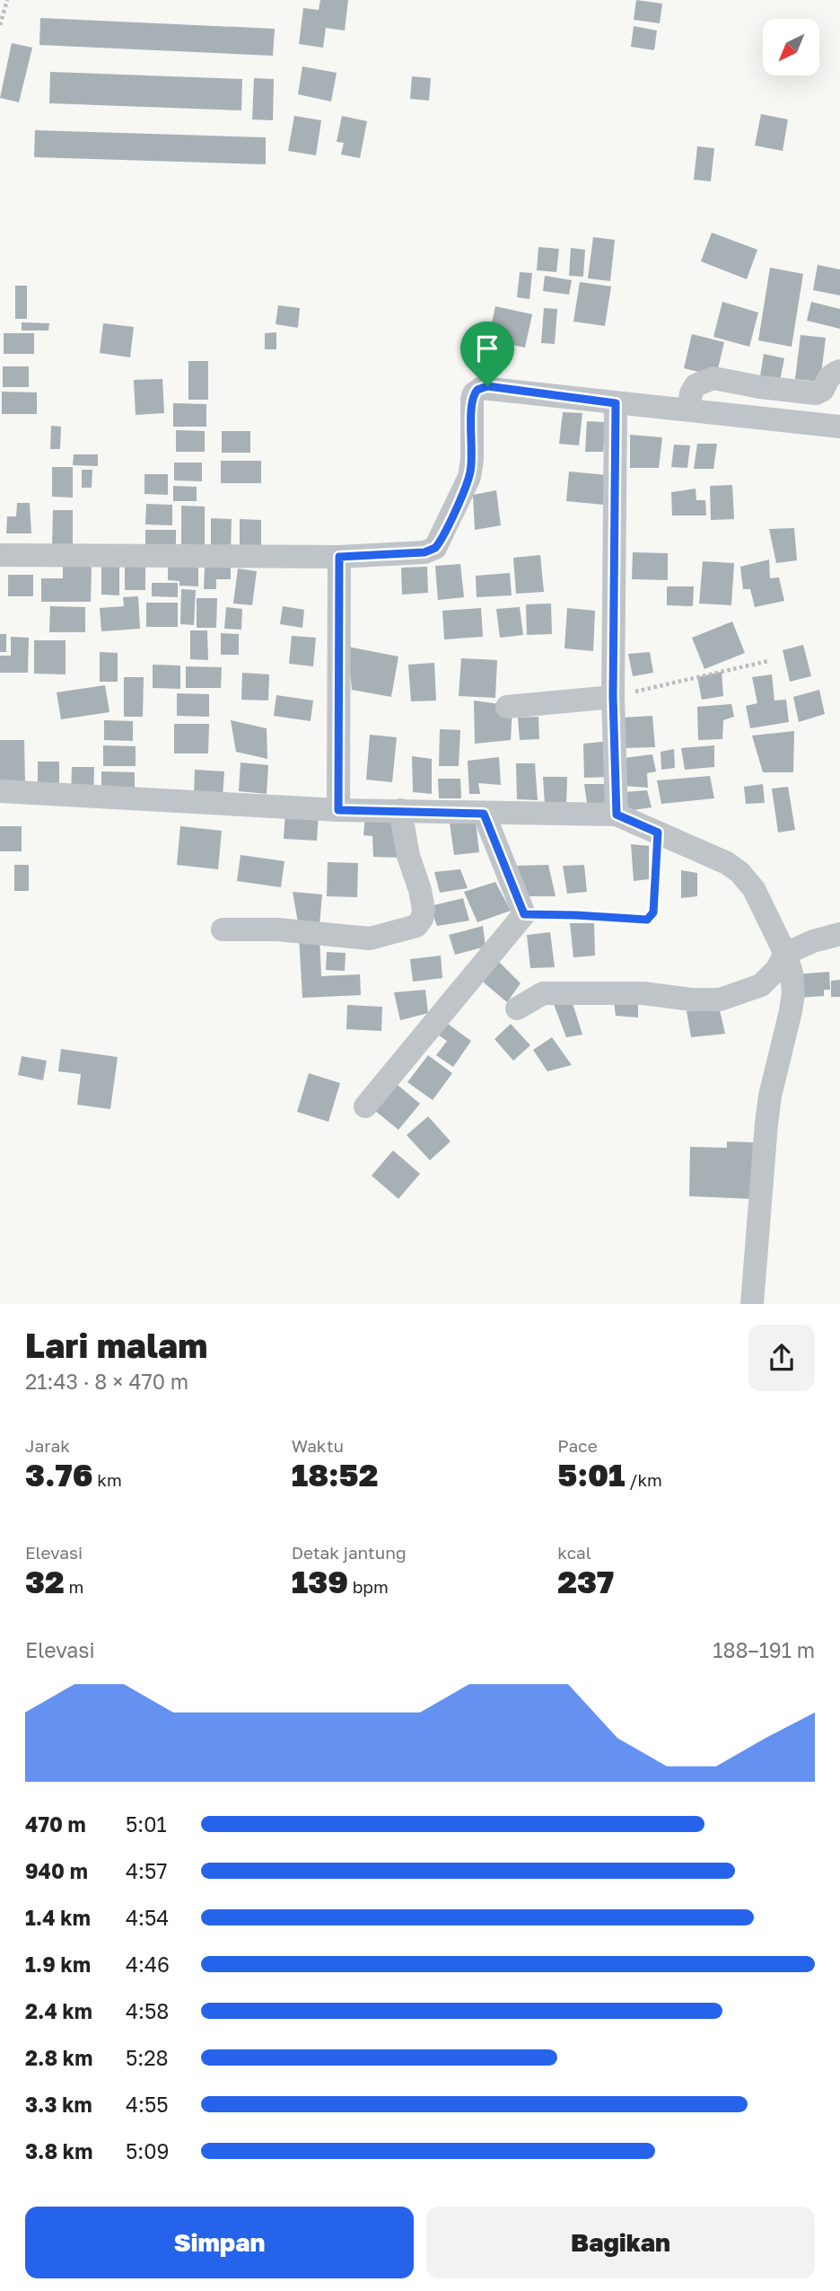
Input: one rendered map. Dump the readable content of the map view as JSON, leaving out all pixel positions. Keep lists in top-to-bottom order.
{
  "north": "bottom left",
  "page": {
    "heading": ["Lari malam", "21:43 · 8 × 470 m"],
    "stats": [
      ["Jarak", "3.76 km"],
      ["Waktu", "18:52"],
      ["Pace", "5:01 /km"],
      ["Elevasi", "32 m"],
      ["Detak jantung", "139 bpm"],
      ["kcal", "237"]
    ],
    "chart": ["Elevasi", "188–191 m"],
    "list": [
      {
        "name": "470 m",
        "note": "5:01"
      },
      {
        "name": "940 m",
        "note": "4:57"
      },
      {
        "name": "1.4 km",
        "note": "4:54"
      },
      {
        "name": "1.9 km",
        "note": "4:46"
      },
      {
        "name": "2.4 km",
        "note": "4:58"
      },
      {
        "name": "2.8 km",
        "note": "5:28"
      },
      {
        "name": "3.3 km",
        "note": "4:55"
      },
      {
        "name": "3.8 km",
        "note": "5:09"
      }
    ],
    "buttons": ["Simpan", "Bagikan"]
  }
}
